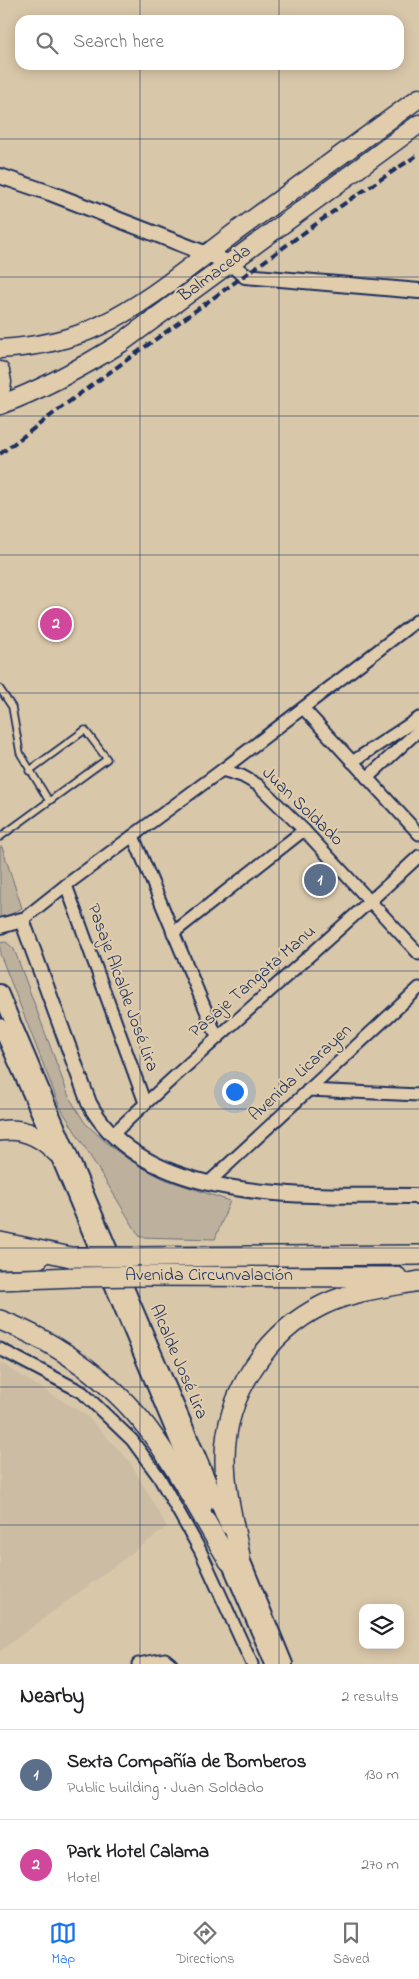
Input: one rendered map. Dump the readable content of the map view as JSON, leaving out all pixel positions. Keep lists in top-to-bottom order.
{
  "streets": {
    "highway": ["Avenida Circunvalación"],
    "main road": ["Balmaceda"],
    "street": [
      "Juan Soldado",
      "Pasaje Tangata Manu",
      "Pasaje Alcalde José Lira",
      "Avenida Licarayen",
      "Alcalde José Lira"
    ]
  },
  "crossings": [
    ["Juan Soldado", "Pasaje Tangata Manu"],
    ["Pasaje Tangata Manu", "Pasaje Alcalde José Lira"]
  ],
  "page": {
    "search": "Search here",
    "pins": ["2", "1"],
    "heading": ["Nearby", "2 results"],
    "list": [
      {
        "mark": "1",
        "name": "Sexta Compañía de Bomberos",
        "note": "Public building · Juan Soldado",
        "value": "130 m"
      },
      {
        "mark": "2",
        "name": "Park Hotel Calama",
        "note": "Hotel",
        "value": "270 m"
      }
    ],
    "nav": ["Map", "Directions", "Saved"]
  }
}
